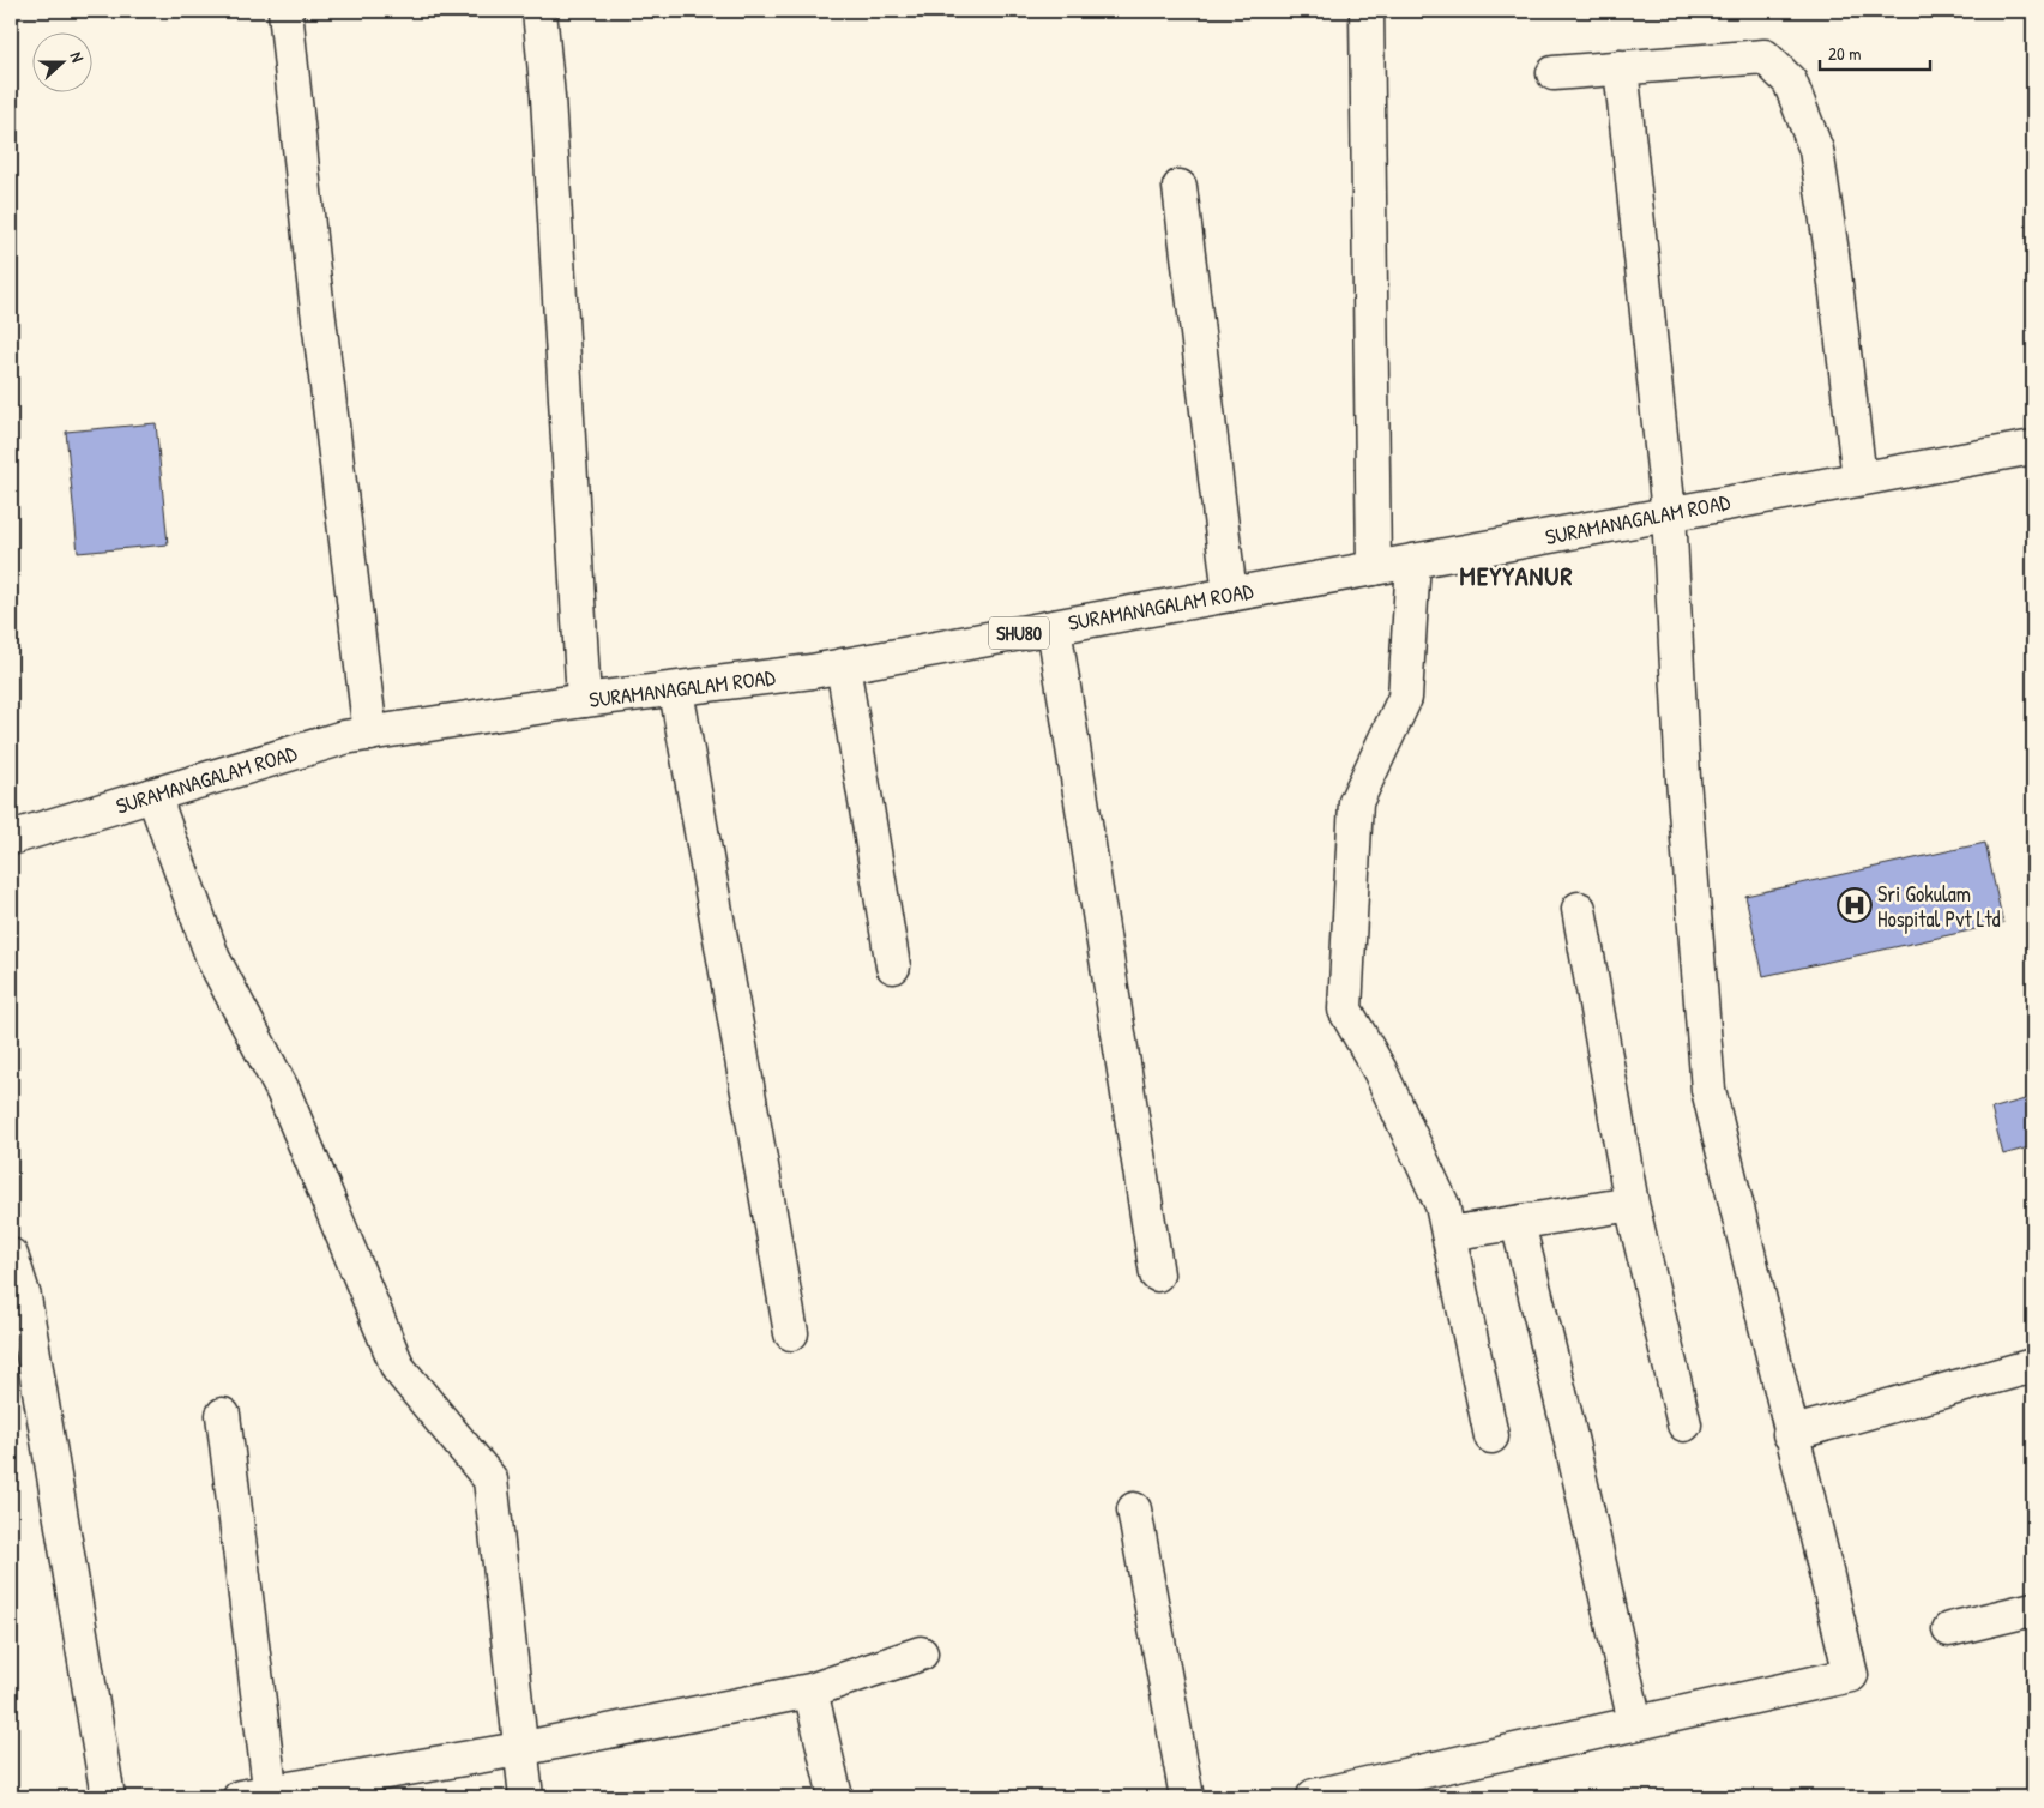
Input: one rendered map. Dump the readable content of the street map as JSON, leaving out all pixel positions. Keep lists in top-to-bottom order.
{
  "streets": {
    "street": ["SURAMANAGALAM ROAD", "SHU80"]
  },
  "districts": ["MEYYANUR"],
  "places": {
    "hospital": ["Sri Gokulam Hospital Pvt Ltd"]
  },
  "scale_bar": "20 m",
  "north": "right"
}
